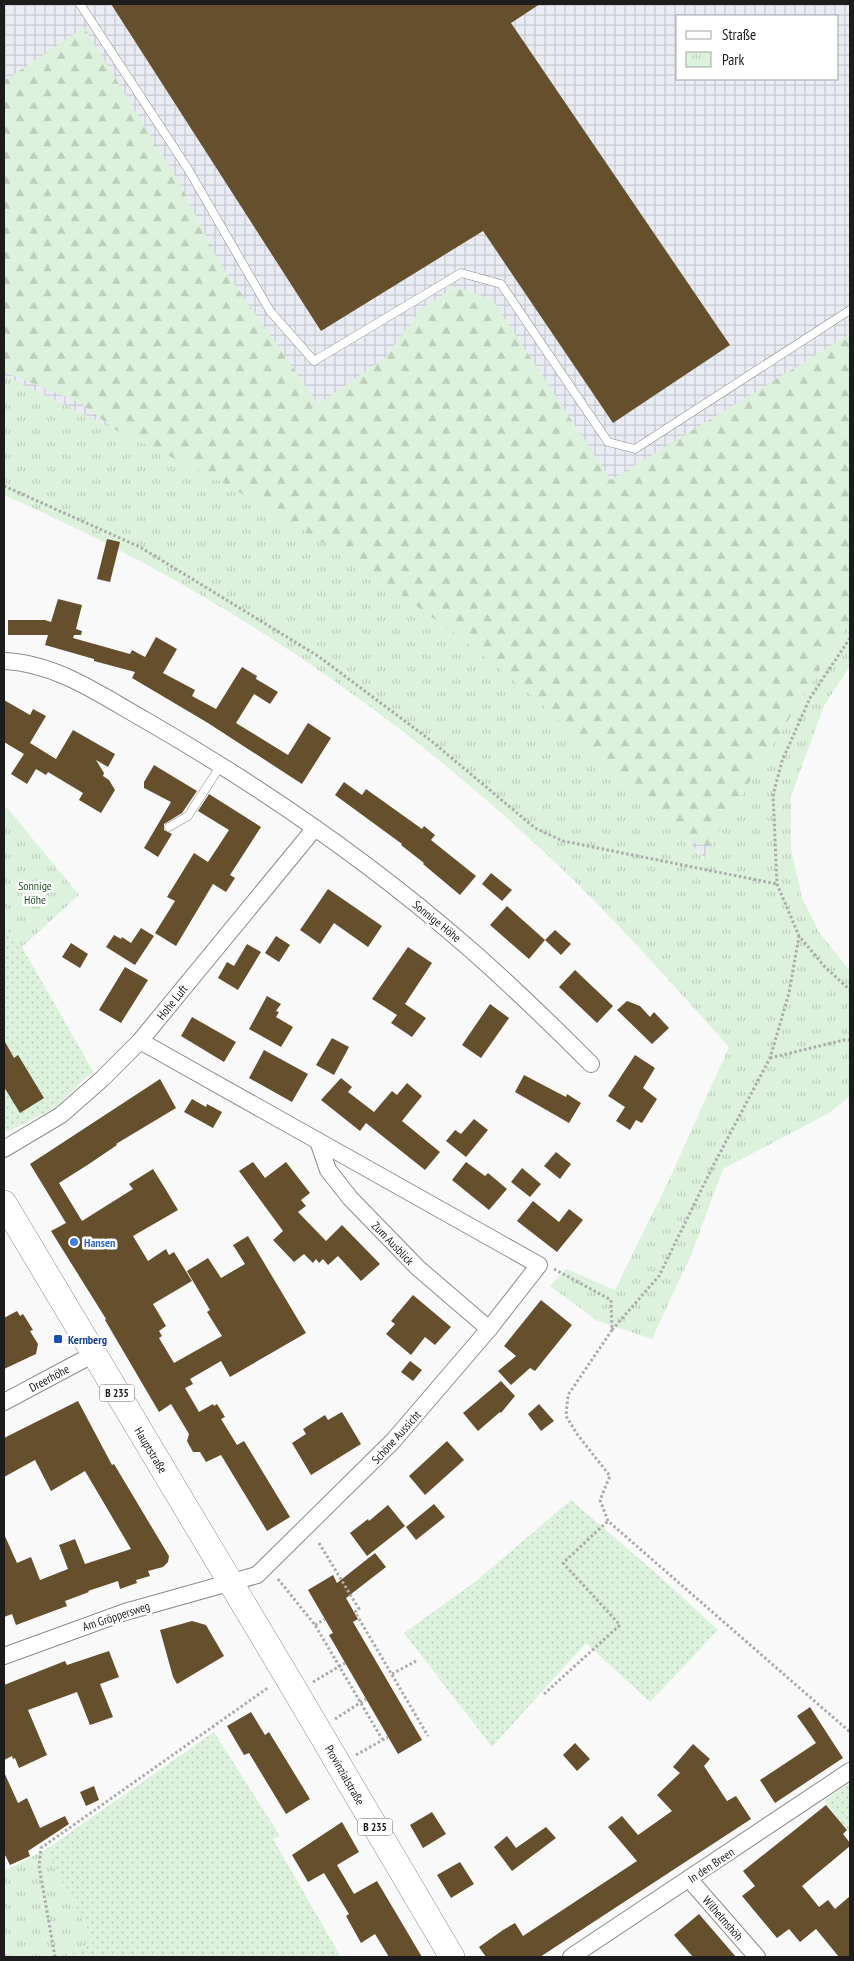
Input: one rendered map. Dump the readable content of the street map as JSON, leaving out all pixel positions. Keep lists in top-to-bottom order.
{
  "streets": {
    "main road": ["B 235", "Hauptstraße", "Provinzialstraße"],
    "street": [
      "Sonnige Höhe",
      "Hohe Luft",
      "Zum Ausblick",
      "Dreerhöhe",
      "Schöne Aussicht",
      "Am Gröppersweg",
      "In den Breen",
      "Wilhelmshöh"
    ]
  },
  "crossings": [
    ["Sonnige Höhe", "Hohe Luft"],
    ["Zum Ausblick", "Schöne Aussicht"],
    ["Dreerhöhe", "Hauptstraße"],
    ["Schöne Aussicht", "Hauptstraße"],
    ["Schöne Aussicht", "Am Gröppersweg"],
    ["Hauptstraße", "Am Gröppersweg"],
    ["Hauptstraße", "Provinzialstraße"],
    ["In den Breen", "Wilhelmshöh"]
  ],
  "parks": ["Sonnige Höhe"],
  "places": {
    "other": ["Hansen"],
    "transit": ["Kernberg"]
  },
  "legend": ["Straße", "Park"]
}
